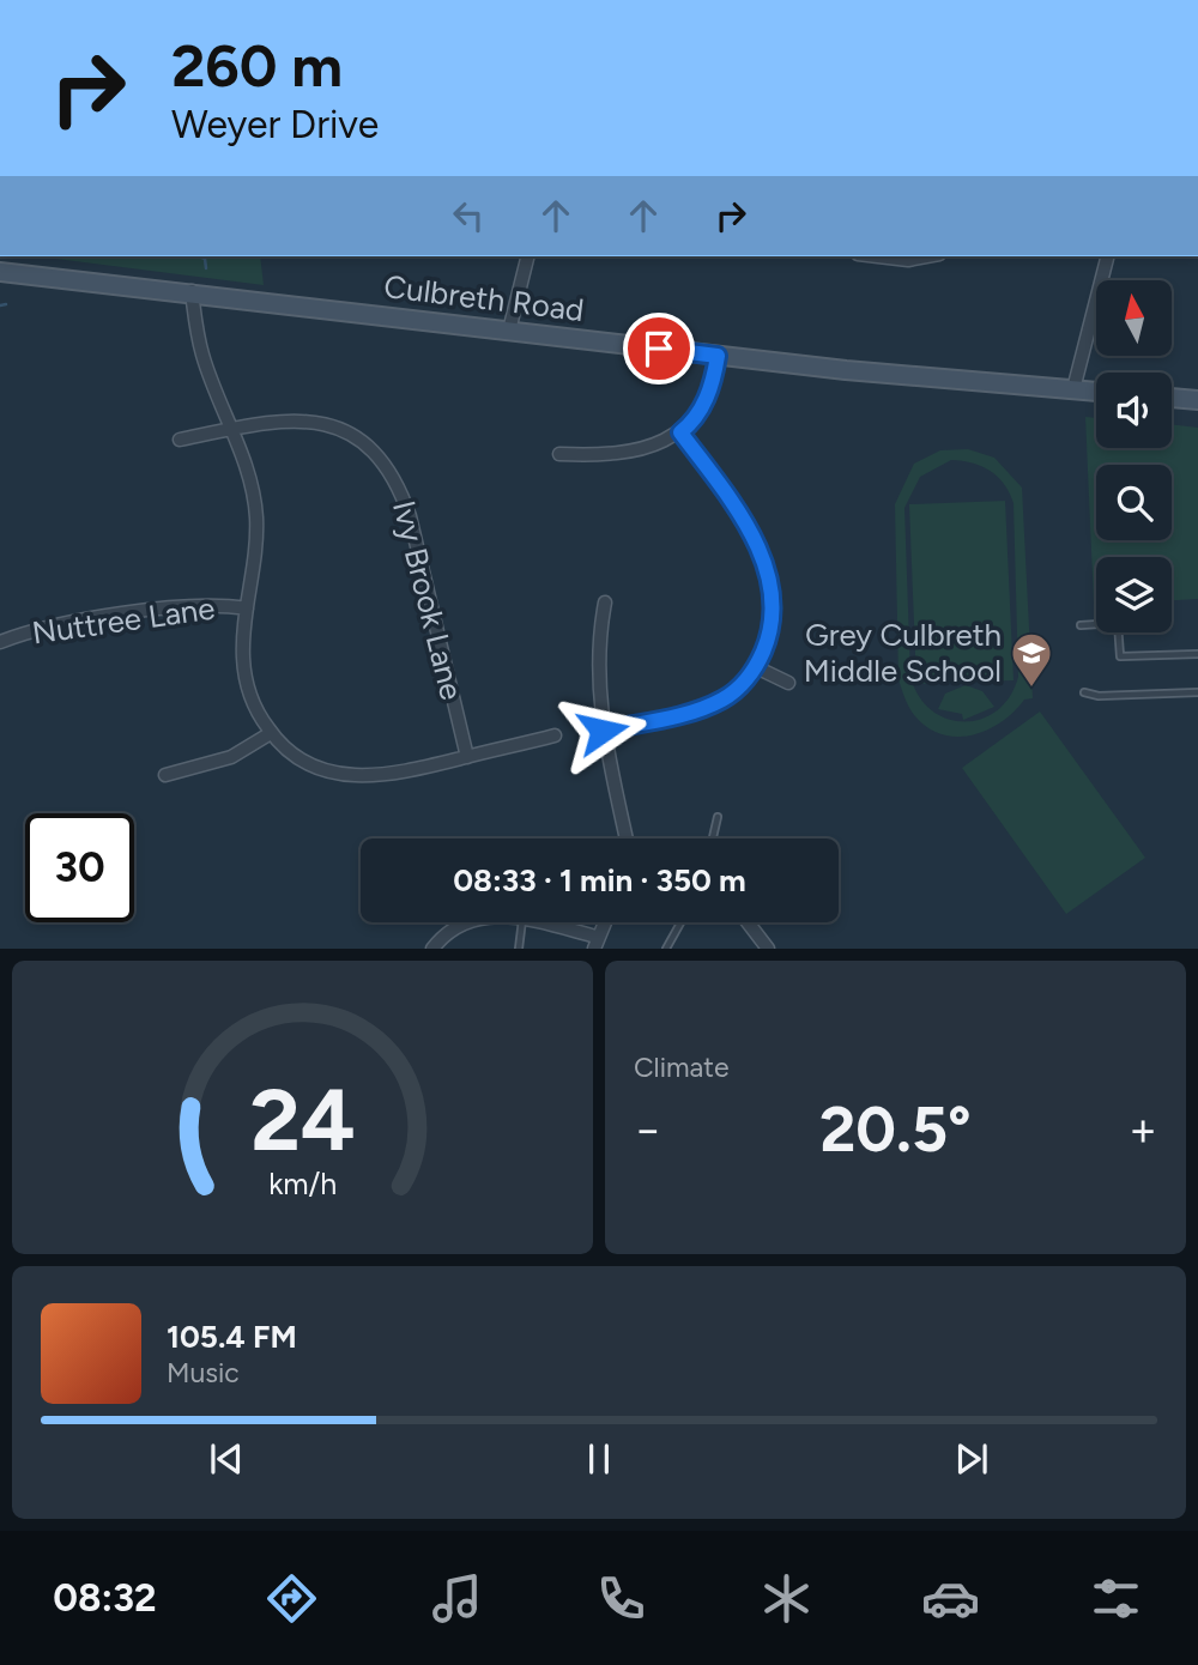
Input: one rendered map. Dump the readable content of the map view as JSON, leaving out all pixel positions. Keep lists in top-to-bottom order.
{
  "streets": {
    "street": ["Culbreth Road", "Ivy Brook Lane", "Nuttree Lane"]
  },
  "places": {
    "school or university": ["Grey Culbreth Middle School"]
  },
  "north": "top",
  "page": {
    "turn": ["260 m", "Weyer Drive"],
    "limit": "30",
    "trip": "08:33 · 1 min · 350 m",
    "tile": "Climate",
    "heat": ["−", "20.5°", "+"],
    "song": ["105.4 FM", "Music"],
    "tabs": "08:32",
    "gauge": ["24", "km/h"]
  }
}
